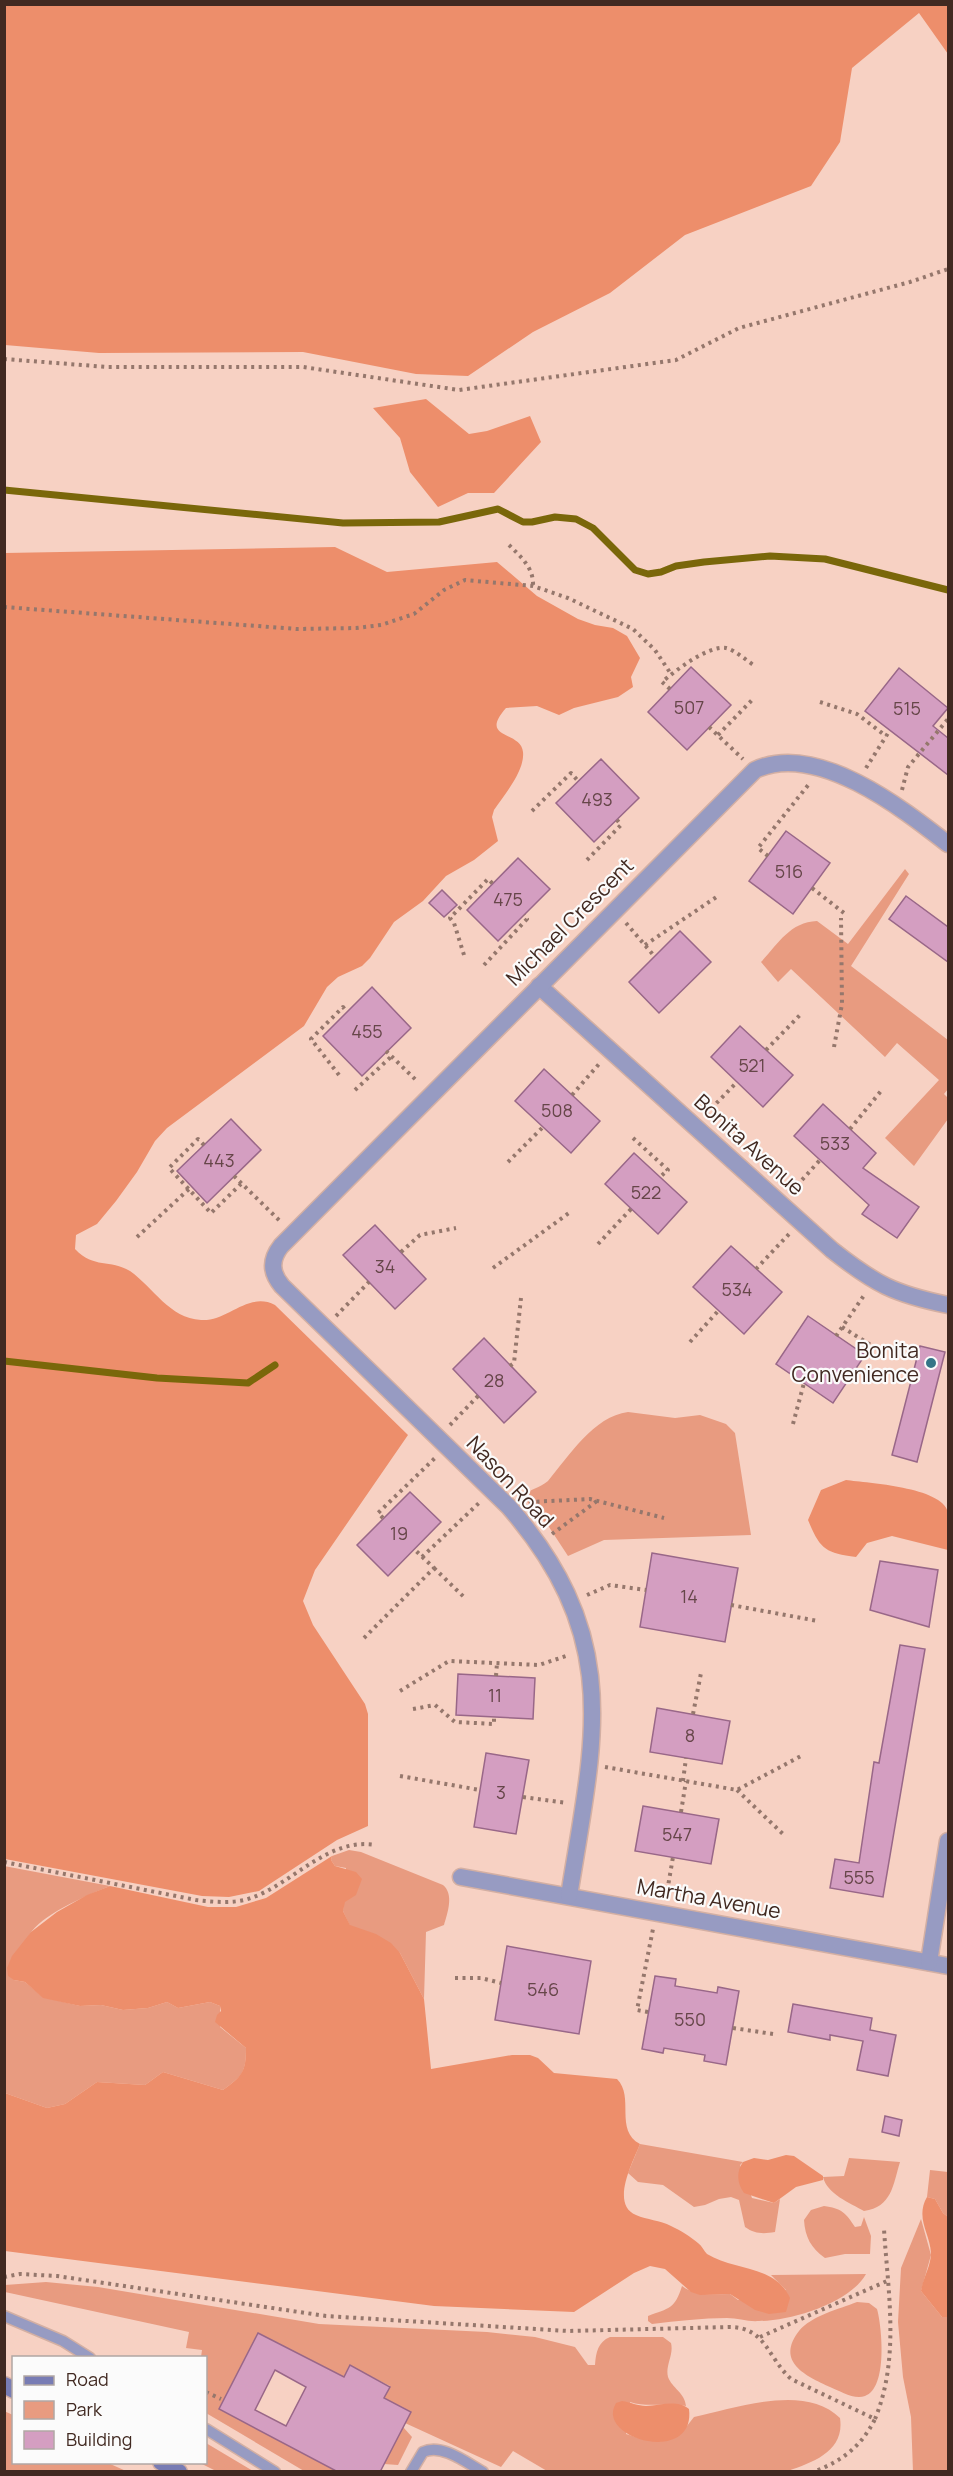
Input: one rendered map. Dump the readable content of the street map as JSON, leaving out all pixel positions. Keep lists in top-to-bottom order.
{
  "streets": {
    "street": [
      "Michael Crescent",
      "Bonita Avenue",
      "Nason Road",
      "Martha Avenue"
    ]
  },
  "crossings": [
    ["Michael Crescent", "Bonita Avenue"],
    ["Michael Crescent", "Nason Road"],
    ["Nason Road", "Martha Avenue"]
  ],
  "places": ["Bonita Convenience"],
  "house_numbers": [
    "507",
    "515",
    "493",
    "516",
    "475",
    "455",
    "521",
    "508",
    "533",
    "443",
    "522",
    "34",
    "534",
    "28",
    "19",
    "14",
    "11",
    "8",
    "3",
    "547",
    "555",
    "546",
    "550"
  ],
  "legend": ["Road", "Park", "Building"]
}
